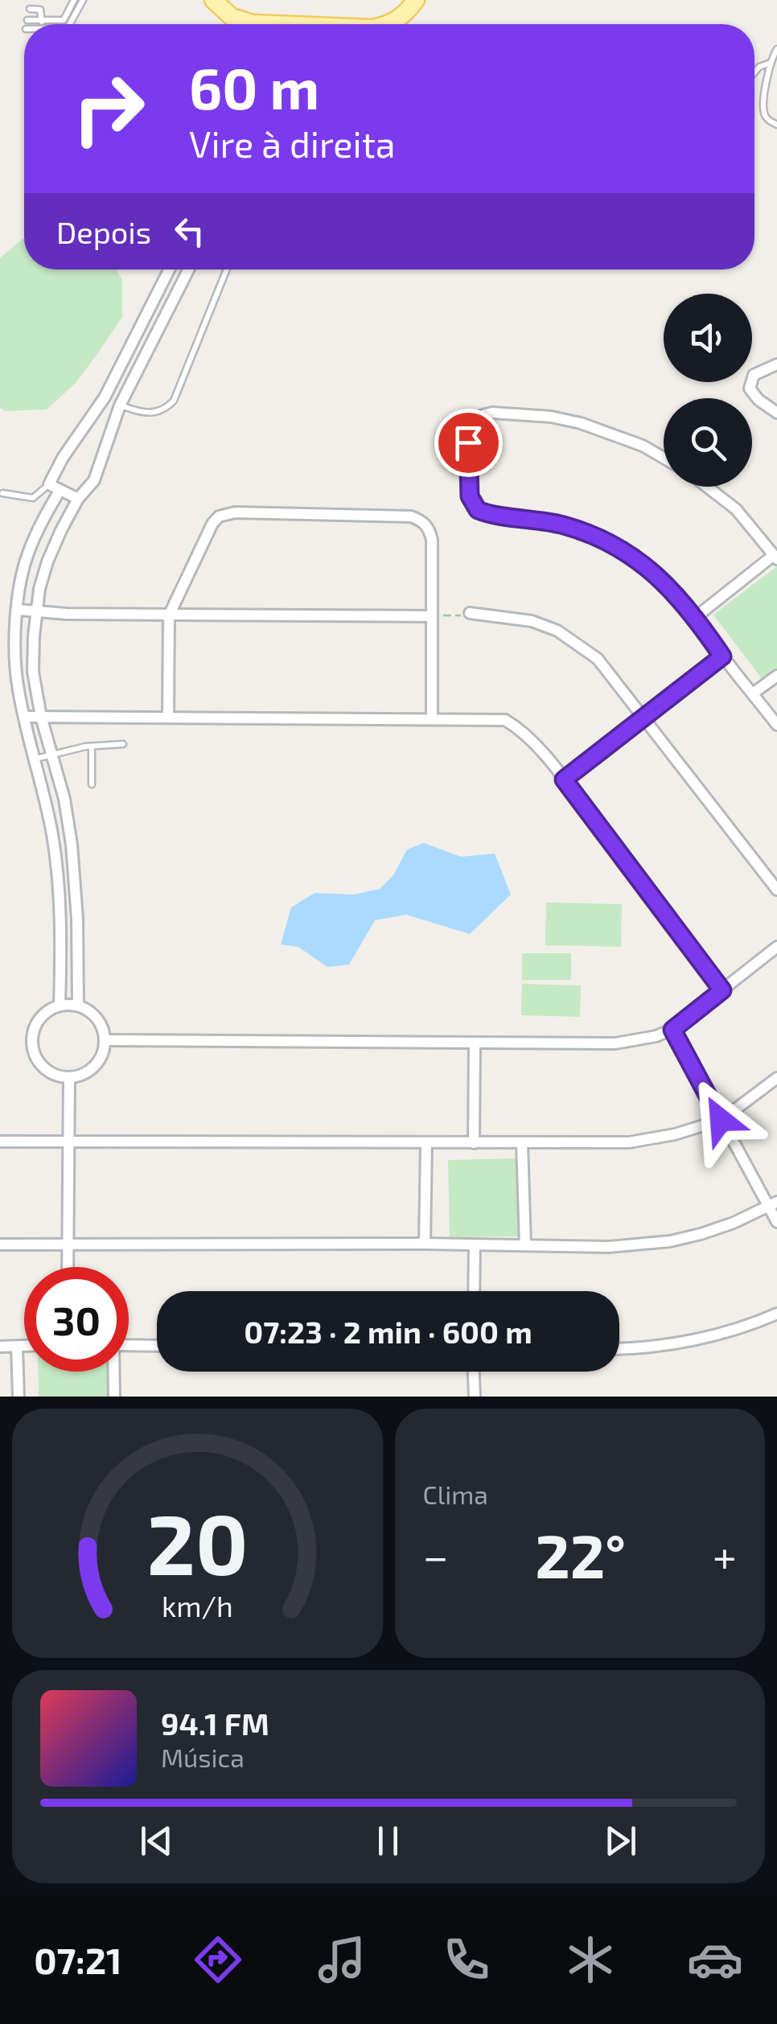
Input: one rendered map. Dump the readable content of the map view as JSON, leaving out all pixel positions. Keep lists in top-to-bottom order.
{
  "page": {
    "turn": ["60 m", "Vire à direita"],
    "then": "Depois",
    "limit": "30",
    "trip": "07:23 · 2 min · 600 m",
    "tile": "Clima",
    "heat": ["−", "22°", "+"],
    "song": ["94.1 FM", "Música"],
    "tabs": "07:21",
    "gauge": ["20", "km/h"]
  }
}
